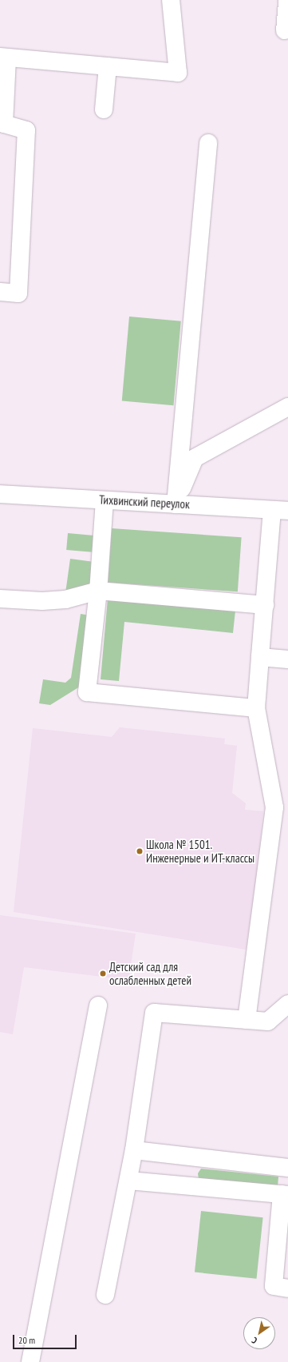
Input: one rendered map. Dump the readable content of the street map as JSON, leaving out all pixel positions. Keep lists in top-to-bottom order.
{
  "streets": {
    "street": ["Тихвинский переулок"]
  },
  "places": ["Школа № 1501. Инженерные и ИТ-классы", "Детский сад для ослабленных детей"],
  "scale_bar": "20 m",
  "north": "bottom left"
}
